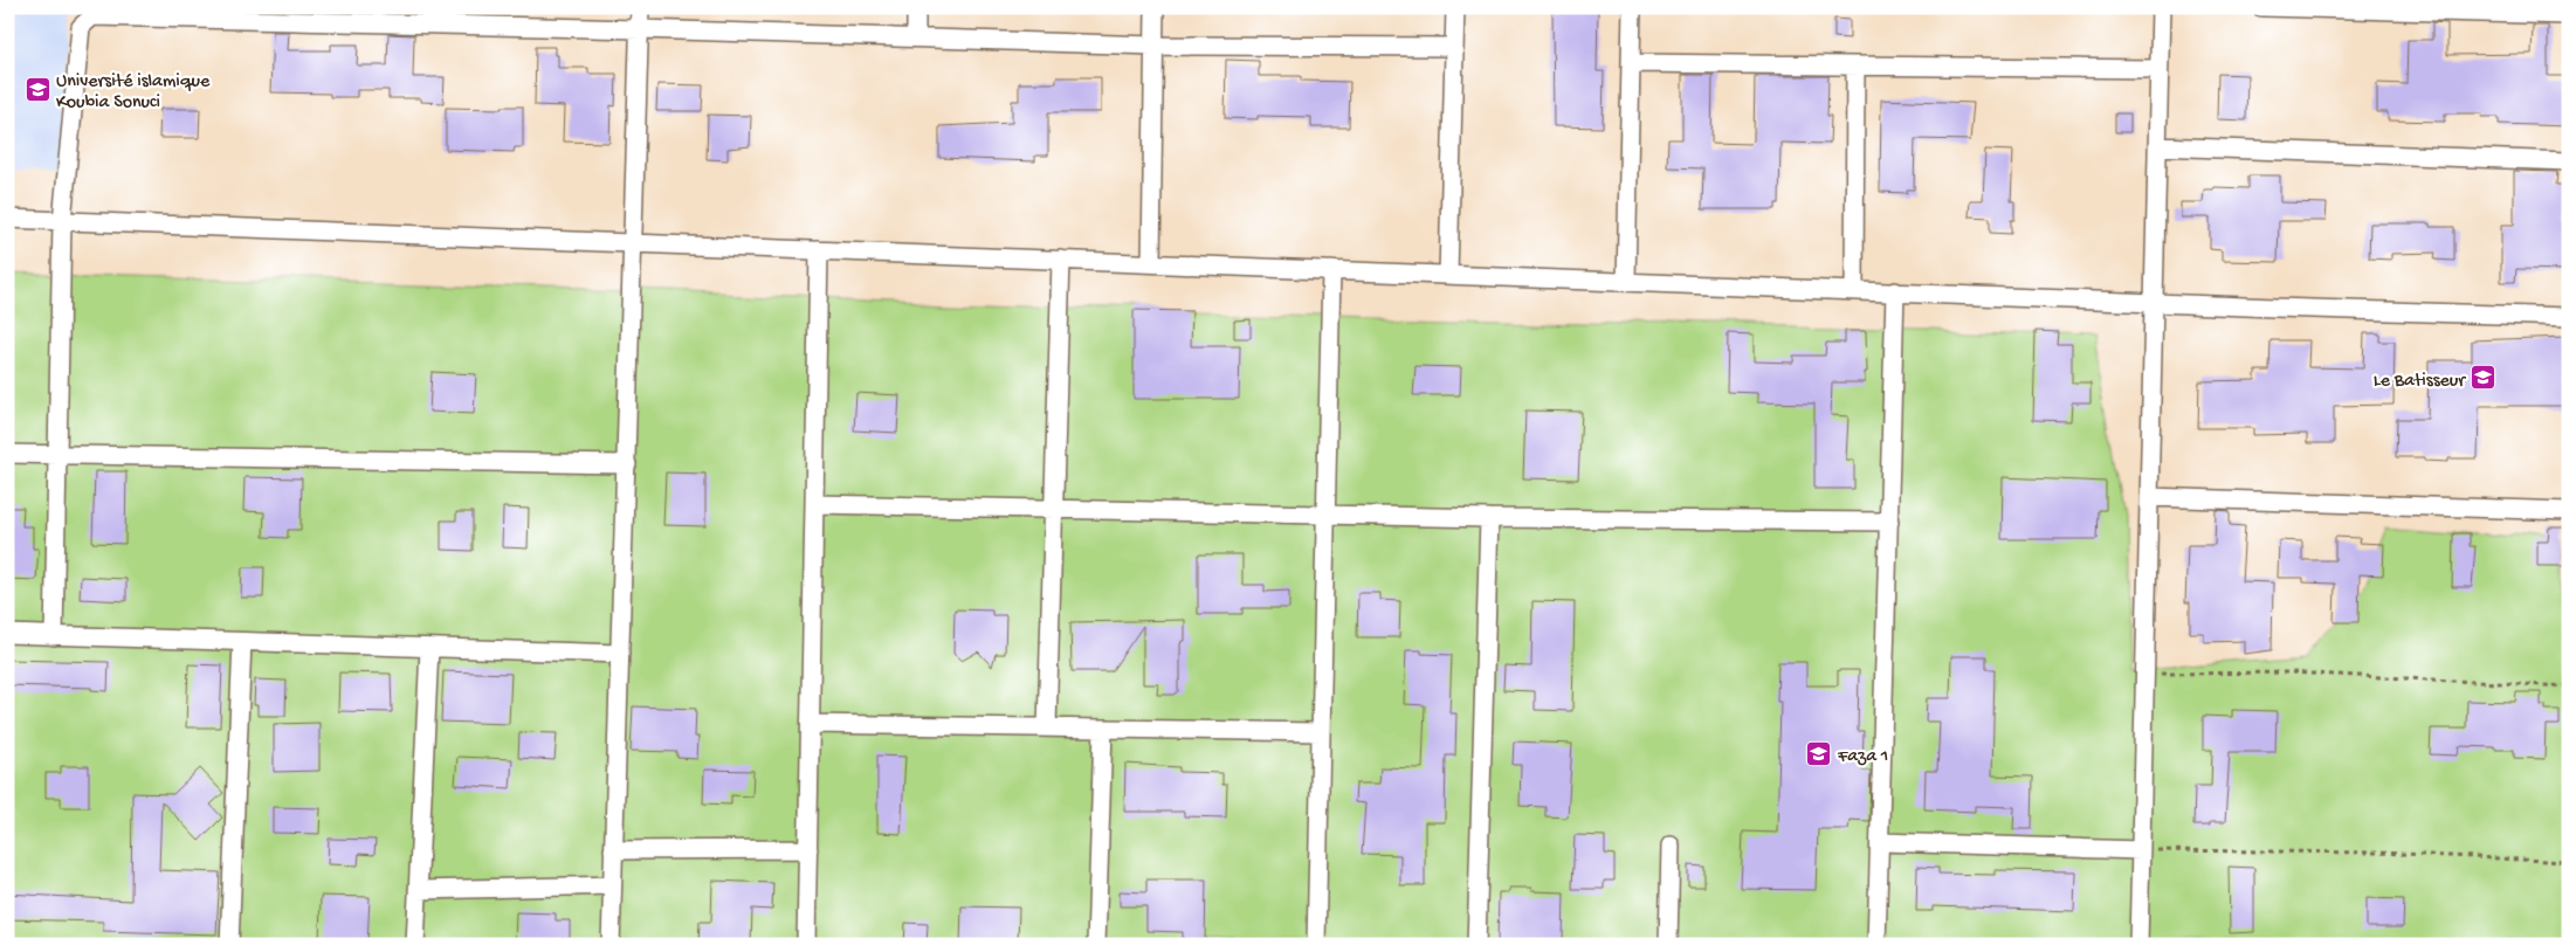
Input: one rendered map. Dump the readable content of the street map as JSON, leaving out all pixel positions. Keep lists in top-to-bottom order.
{
  "places": {
    "school or university": ["Université islamique Koubia Sonuci", "Le Batisseur", "Faza 1"]
  }
}
